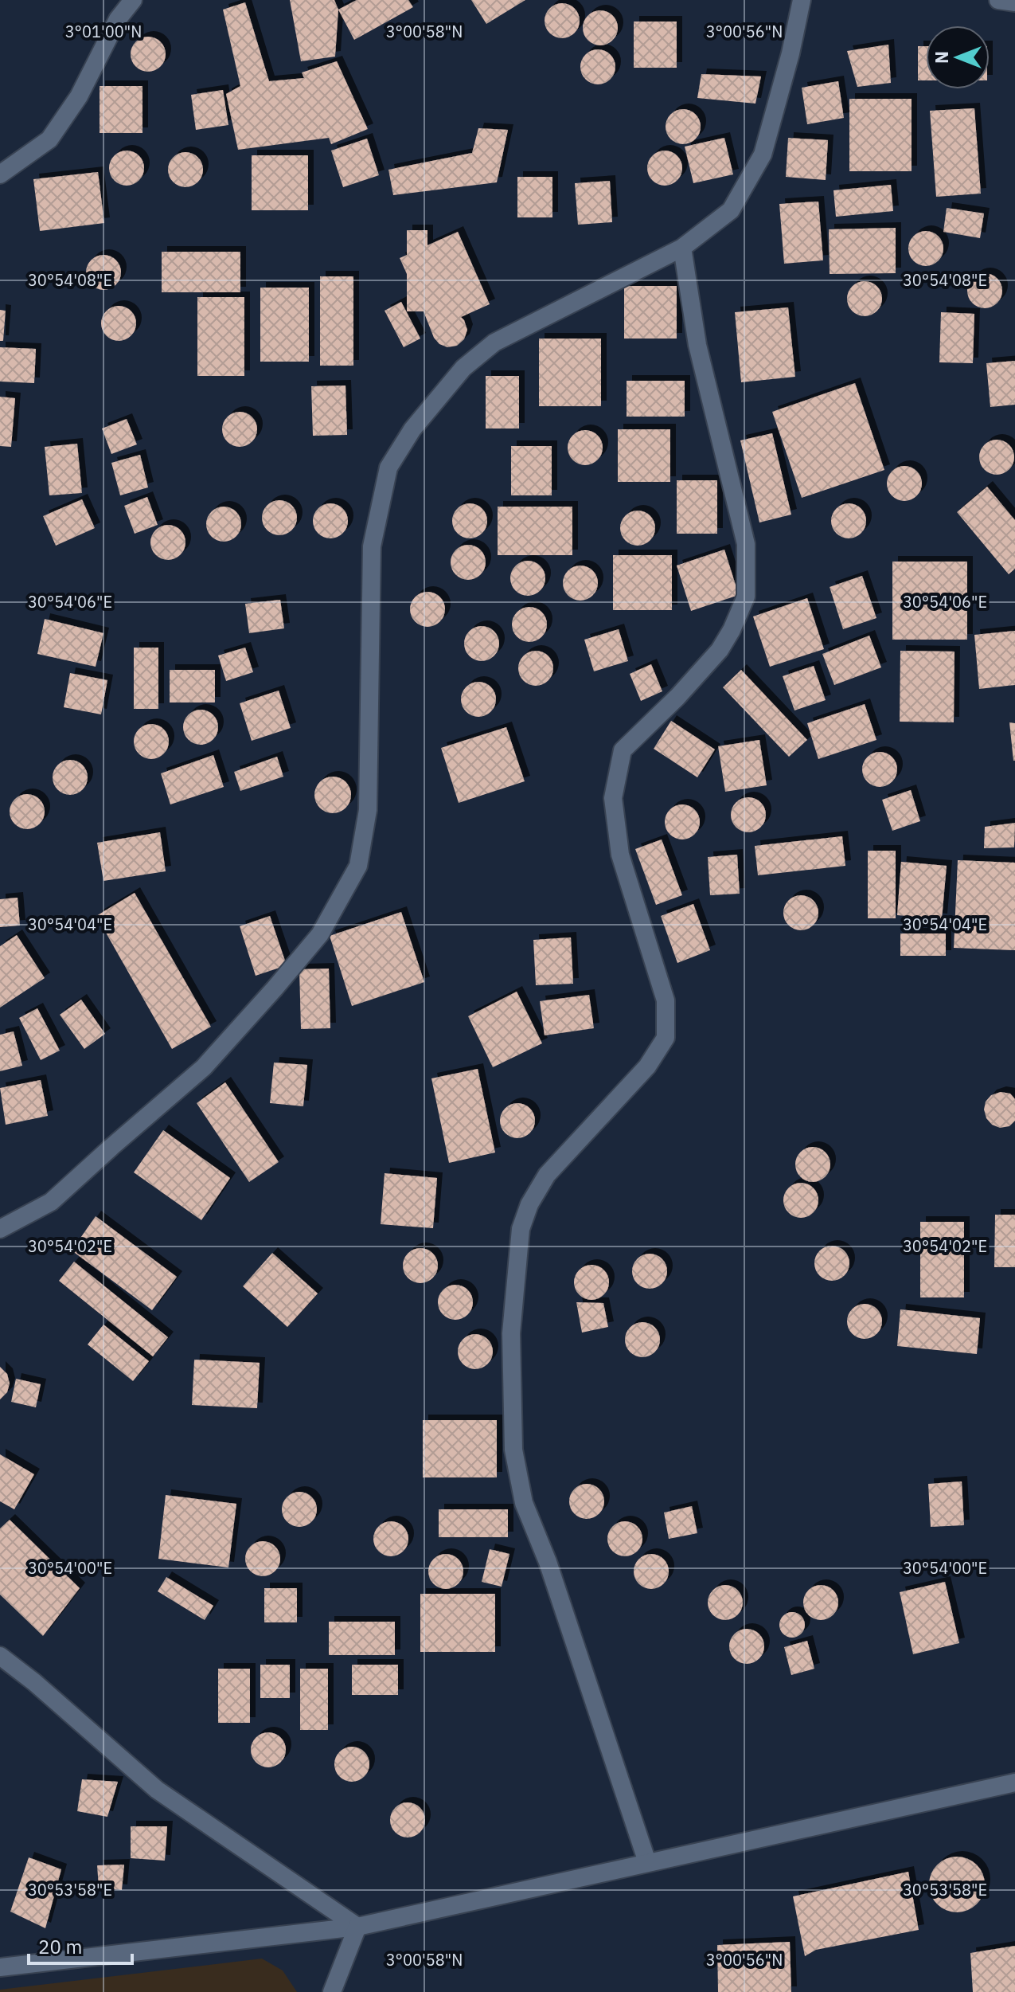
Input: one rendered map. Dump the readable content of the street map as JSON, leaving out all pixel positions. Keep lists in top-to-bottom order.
{
  "scale_bar": "20 m",
  "north": "left",
  "coordinates": [
    "3°01'00\"N",
    "3°00'58\"N",
    "3°00'56\"N",
    "30°54'08\"E",
    "30°54'06\"E",
    "30°54'04\"E",
    "30°54'02\"E",
    "30°54'00\"E",
    "30°53'58\"E"
  ]
}
